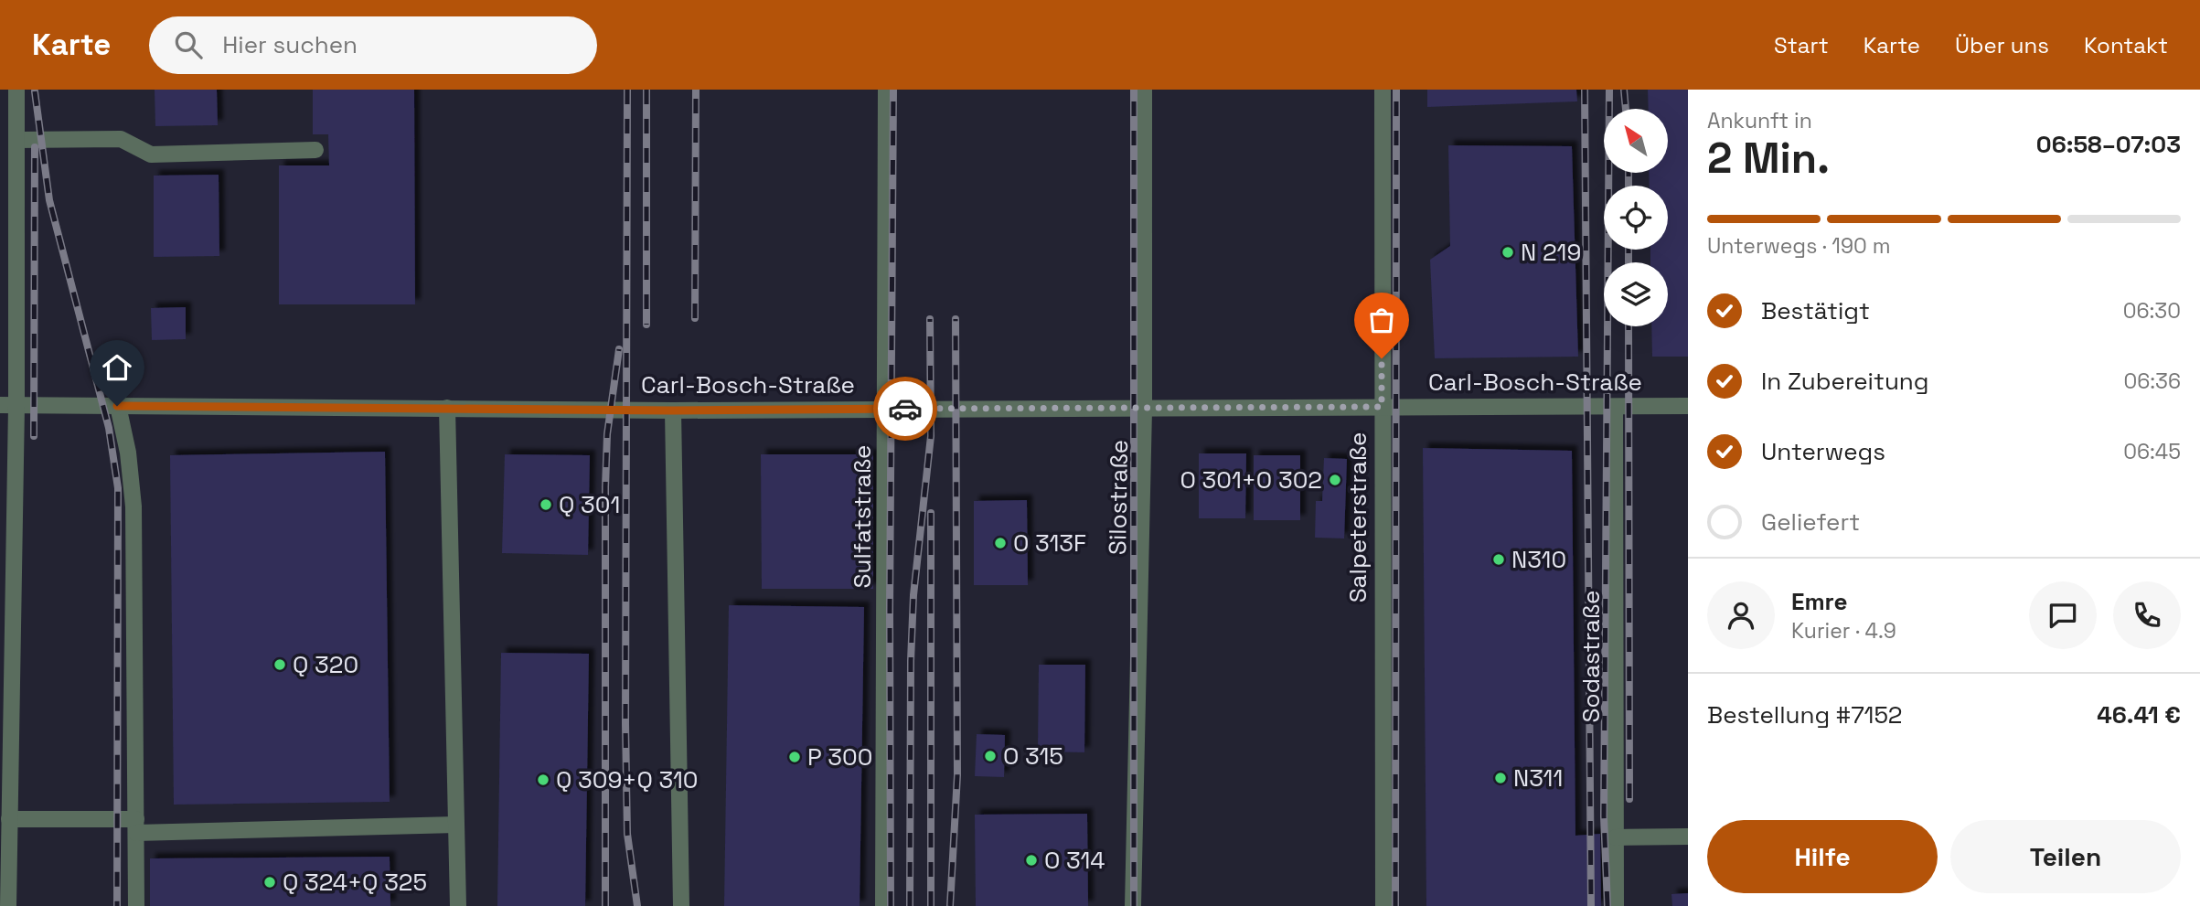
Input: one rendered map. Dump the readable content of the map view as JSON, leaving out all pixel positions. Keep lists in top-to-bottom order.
{
  "streets": {
    "street": [
      "Carl-Bosch-Straße",
      "Silostraße",
      "Sulfatstraße",
      "Salpeterstraße",
      "Sodastraße"
    ]
  },
  "crossings": [
    ["Carl-Bosch-Straße", "Silostraße"],
    ["Carl-Bosch-Straße", "Sulfatstraße"],
    ["Carl-Bosch-Straße", "Salpeterstraße"],
    ["Carl-Bosch-Straße", "Sodastraße"]
  ],
  "places": [
    "N 219",
    "O 301+O 302",
    "Q 301",
    "O 313F",
    "N310",
    "Q 320",
    "O 315",
    "P 300",
    "N311",
    "Q 309+Q 310",
    "O 314",
    "Q 324+Q 325"
  ],
  "north": "top left",
  "page": {
    "header": "Karte",
    "search": "Hier suchen",
    "nav": [
      "Start",
      "Karte",
      "Über uns",
      "Kontakt"
    ],
    "heading": ["2 Min.", "Ankunft in", "06:58–07:03"],
    "panel": [
      "Emre",
      "Kurier · 4.9",
      "Bestellung #7152",
      "46.41 €"
    ],
    "bar": "Unterwegs · 190 m",
    "list": [
      ["Bestätigt", "06:30"],
      ["In Zubereitung", "06:36"],
      ["Unterwegs", "06:45"],
      "Geliefert"
    ],
    "buttons": ["Hilfe", "Teilen"]
  }
}
